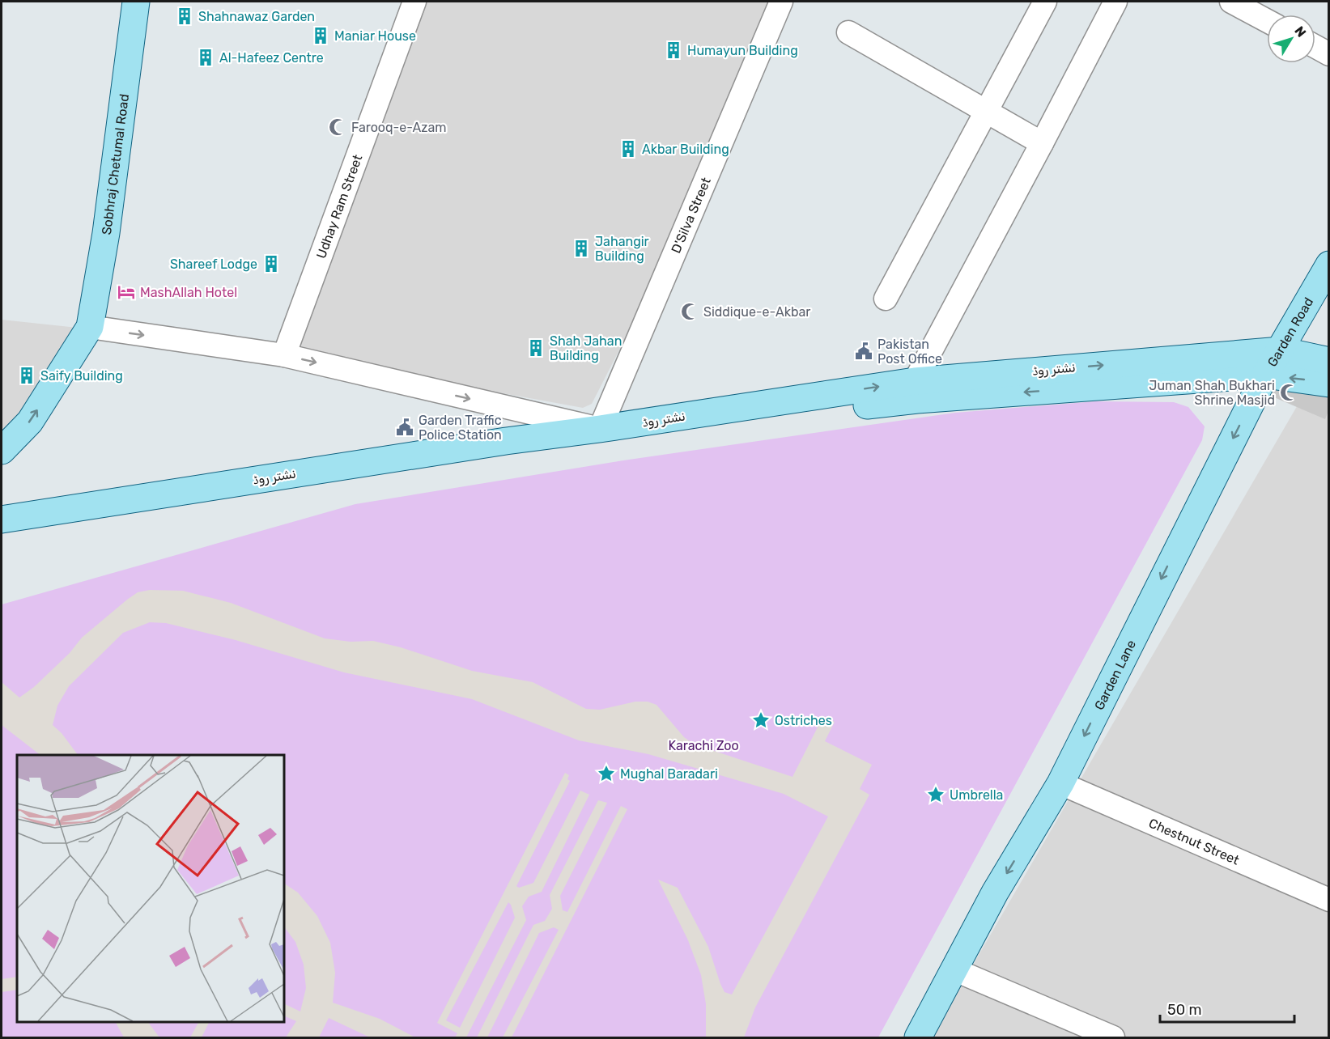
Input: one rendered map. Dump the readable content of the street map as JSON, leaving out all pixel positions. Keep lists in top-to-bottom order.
{
  "streets": {
    "main road": [
      "Sobhraj Chetumal Road",
      "Garden Road",
      "نشتر روڈ",
      "Garden Lane"
    ],
    "street": ["Udhay Ram Street", "D'Silva Street", "Chestnut Street"]
  },
  "crossings": [
    ["D'Silva Street", "نشتر روڈ"],
    ["Garden Road", "نشتر روڈ"],
    ["Garden Road", "Garden Lane"],
    ["نشتر روڈ", "Garden Lane"],
    ["Garden Lane", "Chestnut Street"]
  ],
  "one_way": ["Garden Lane"],
  "parks": ["Karachi Zoo"],
  "places": {
    "building": [
      "Shahnawaz Garden",
      "Maniar House",
      "Humayun Building",
      "Al-Hafeez Centre",
      "Akbar Building",
      "Jahangir Building",
      "Shareef Lodge",
      "Shah Jahan Building",
      "Saify Building"
    ],
    "mosque": ["Farooq-e-Azam", "Siddique-e-Akbar", "Juman Shah Bukhari Shrine Masjid"],
    "hotel": ["MashAllah Hotel"],
    "public building": ["Pakistan Post Office", "Garden Traffic Police Station"],
    "place": ["Ostriches", "Mughal Baradari", "Umbrella"]
  },
  "scale_bar": "50 m",
  "north": "top right"
}
